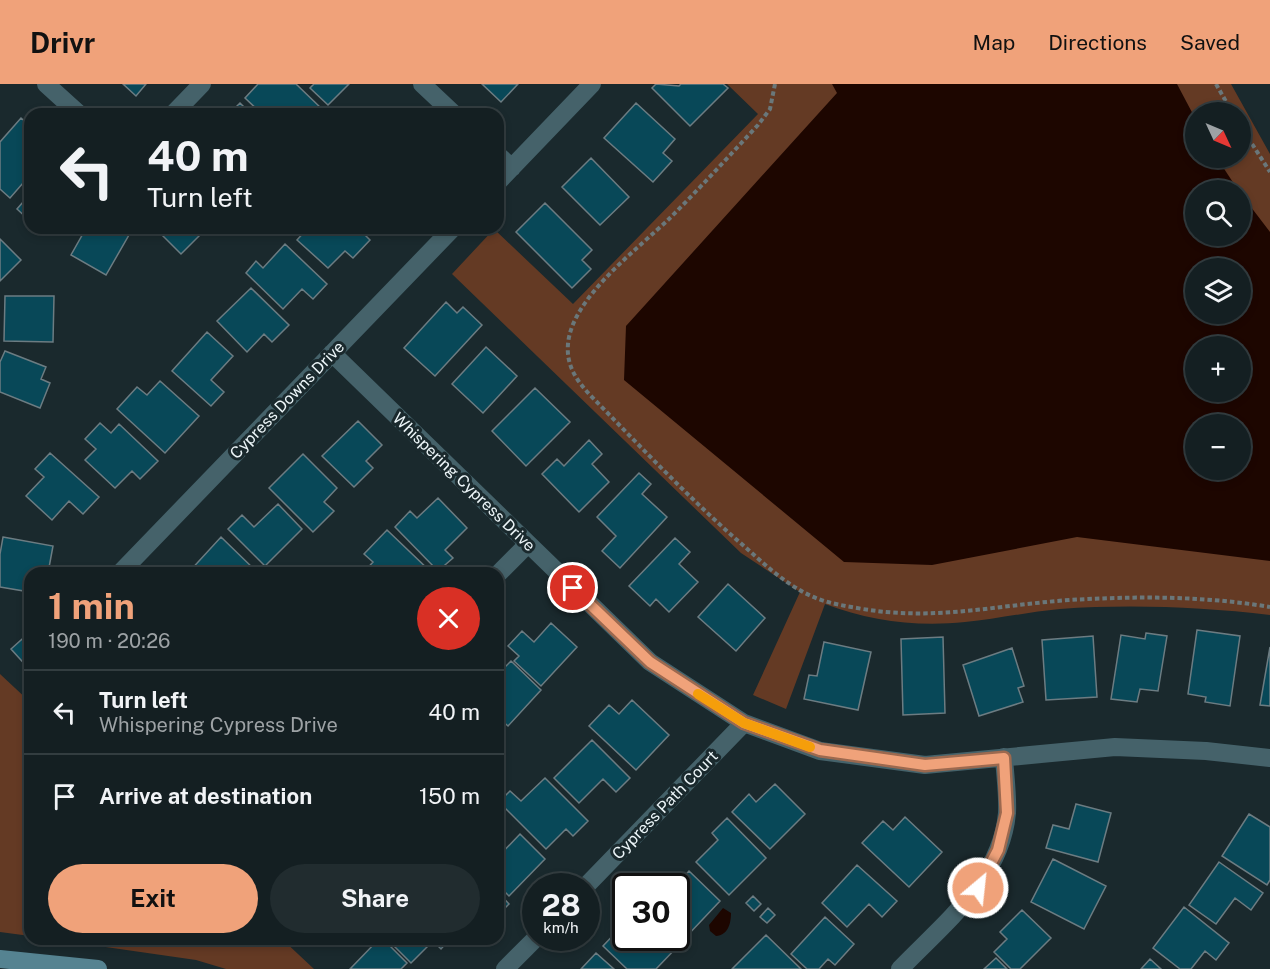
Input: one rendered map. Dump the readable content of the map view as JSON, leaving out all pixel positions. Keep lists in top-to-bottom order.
{
  "streets": {
    "street": ["Cypress Downs Drive", "Whispering Cypress Drive", "Cypress Path Court"]
  },
  "crossings": [
    ["Cypress Downs Drive", "Whispering Cypress Drive"],
    ["Whispering Cypress Drive", "Cypress Path Court"]
  ],
  "north": "bottom right",
  "page": {
    "header": "Drivr",
    "nav": ["Map", "Directions", "Saved"],
    "map_buttons": ["+", "−"],
    "turn": ["40 m", "Turn left"],
    "heading": ["1 min", "190 m · 20:26"],
    "list": [
      {
        "name": "Turn left",
        "note": "Whispering Cypress Drive",
        "value": "40 m"
      },
      {
        "name": "Arrive at destination",
        "value": "150 m"
      }
    ],
    "buttons": ["Exit", "Share"],
    "speed": "28 km/h",
    "limit": "30"
  }
}
